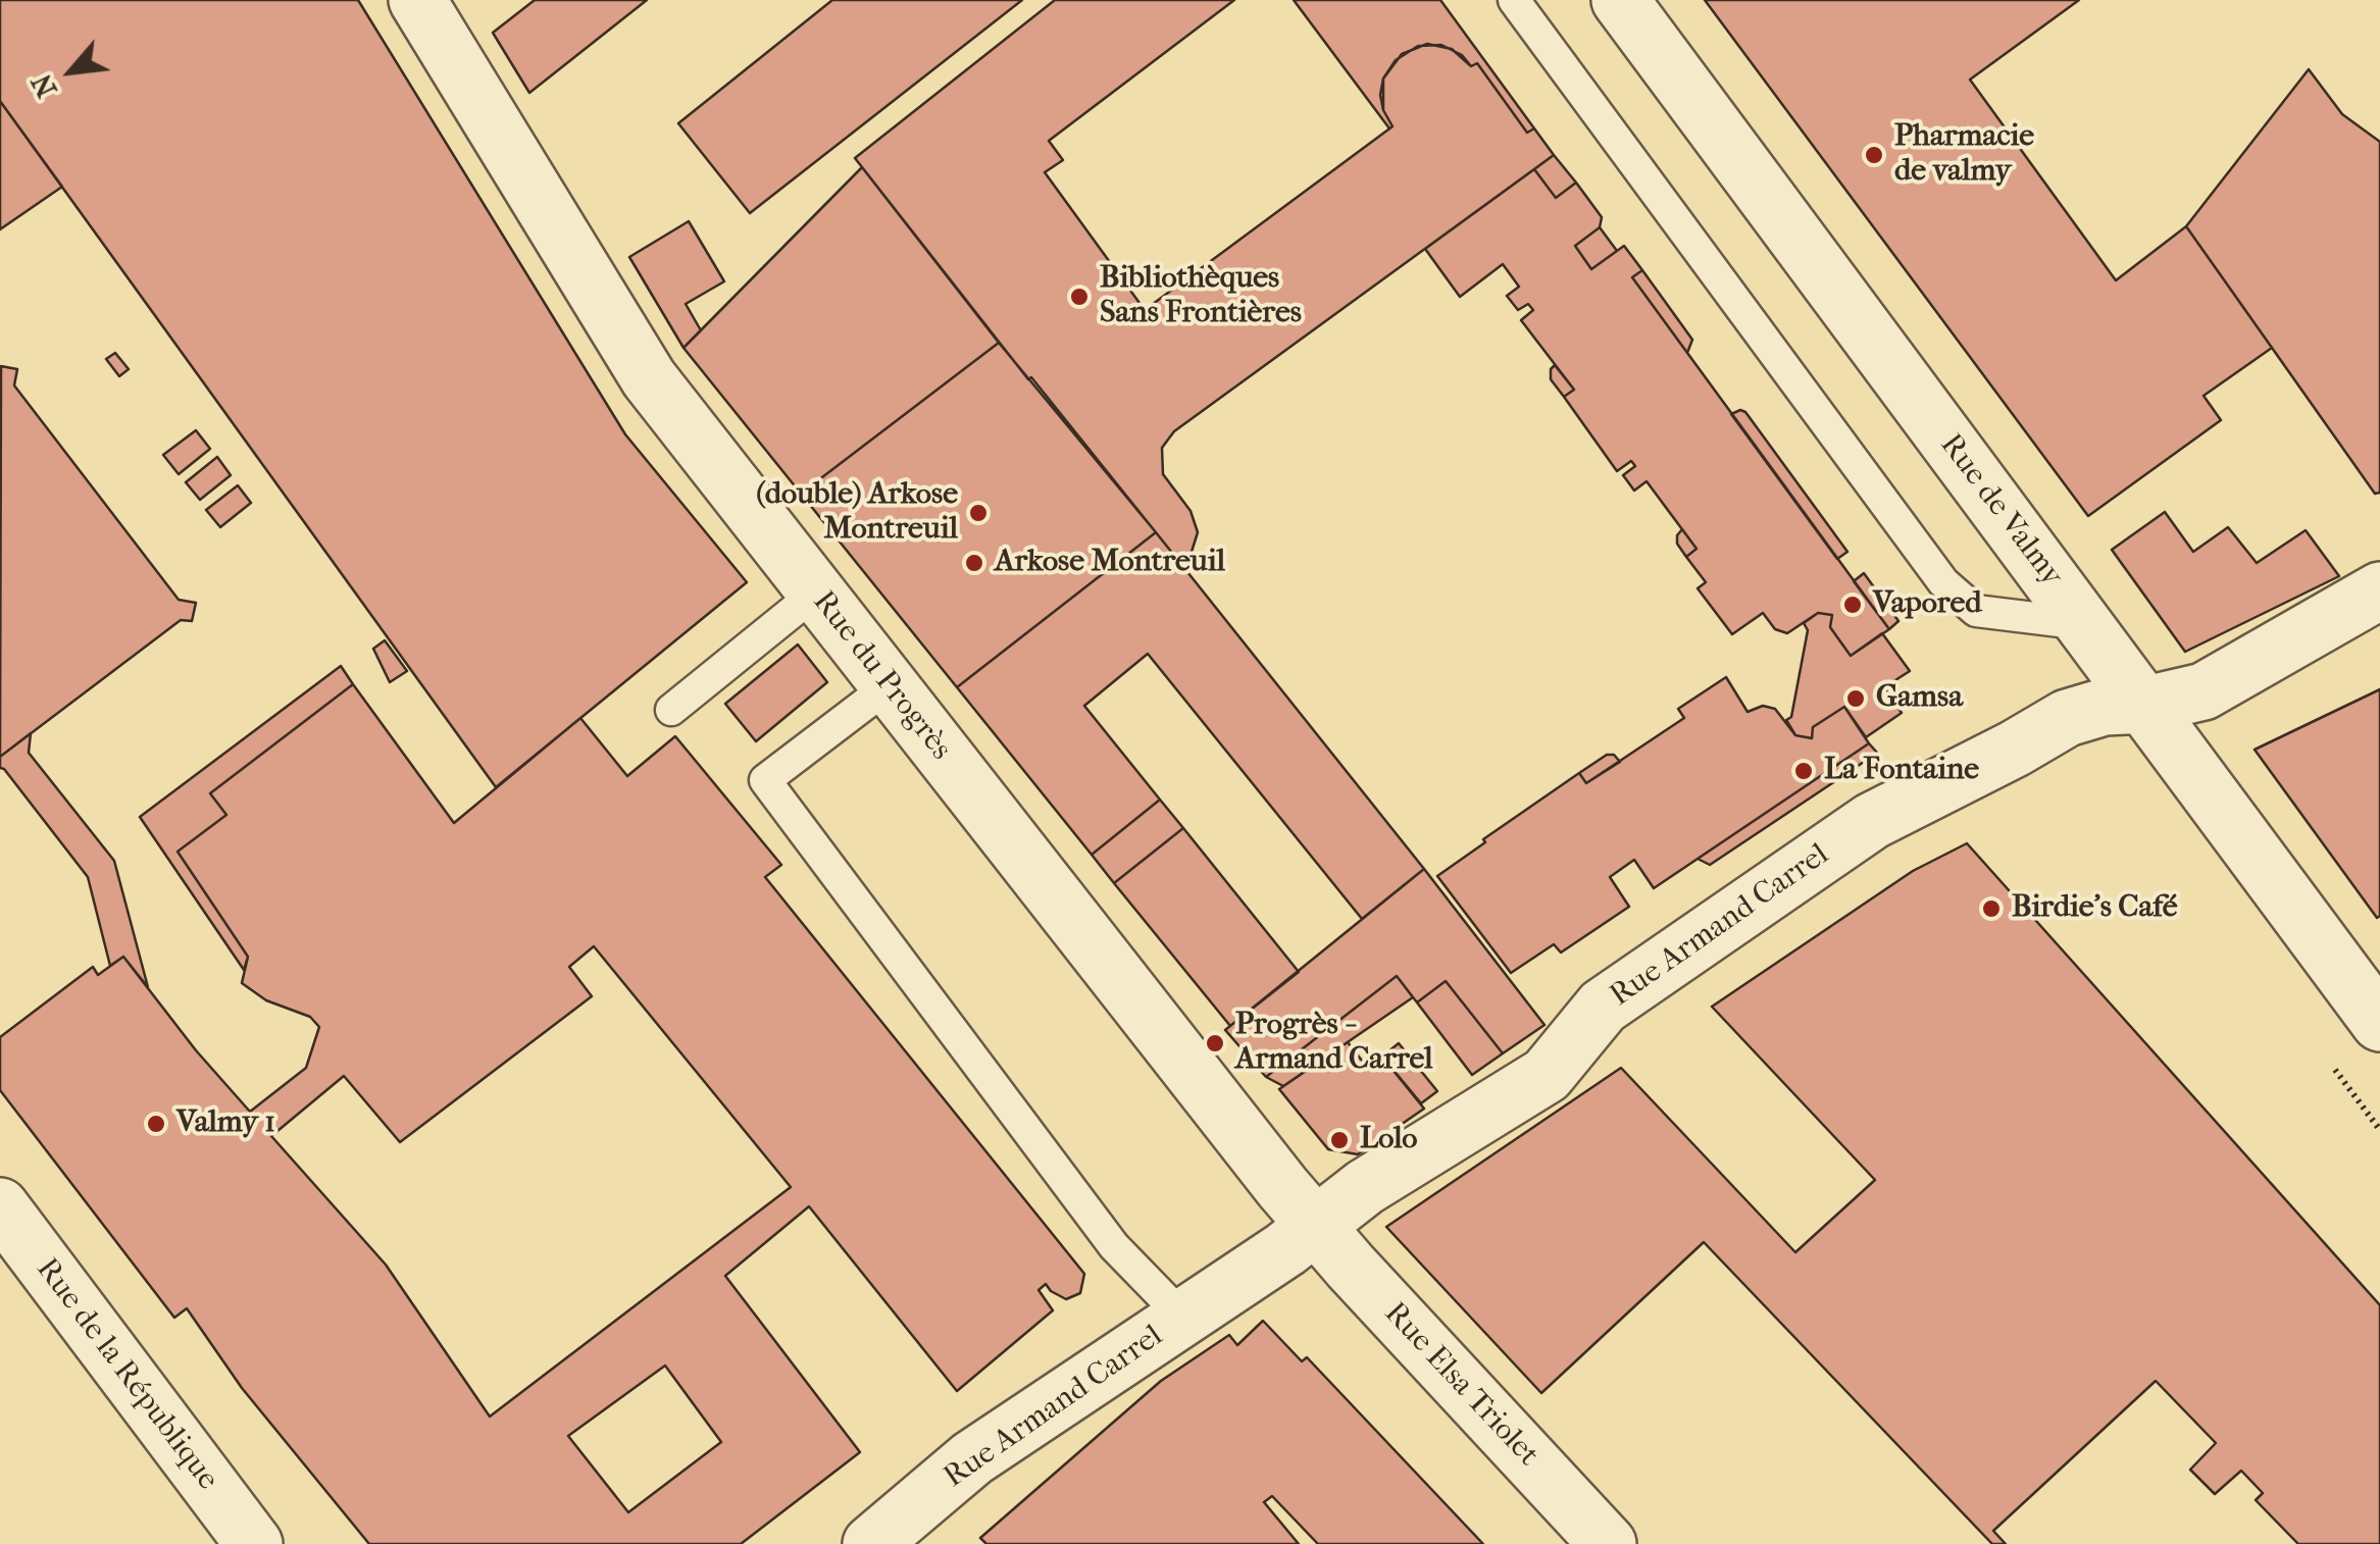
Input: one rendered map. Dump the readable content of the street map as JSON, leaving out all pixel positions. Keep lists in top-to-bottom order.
{
  "streets": {
    "street": [
      "Rue de Valmy",
      "Rue du Progrès",
      "Rue Armand Carrel",
      "Rue de la République",
      "Rue Elsa Triolet"
    ]
  },
  "crossings": [
    ["Rue de Valmy", "Rue Armand Carrel"],
    ["Rue du Progrès", "Rue Armand Carrel"],
    ["Rue du Progrès", "Rue Elsa Triolet"],
    ["Rue Armand Carrel", "Rue Elsa Triolet"]
  ],
  "places": [
    "Pharmacie de valmy",
    "Bibliothèques Sans Frontières",
    "(double) Arkose Montreuil",
    "Arkose Montreuil",
    "Vapored",
    "Gamsa",
    "La Fontaine",
    "Birdie's Café",
    "Progrès - Armand Carrel",
    "Valmy 1",
    "Lolo"
  ],
  "north": "bottom left"
}
